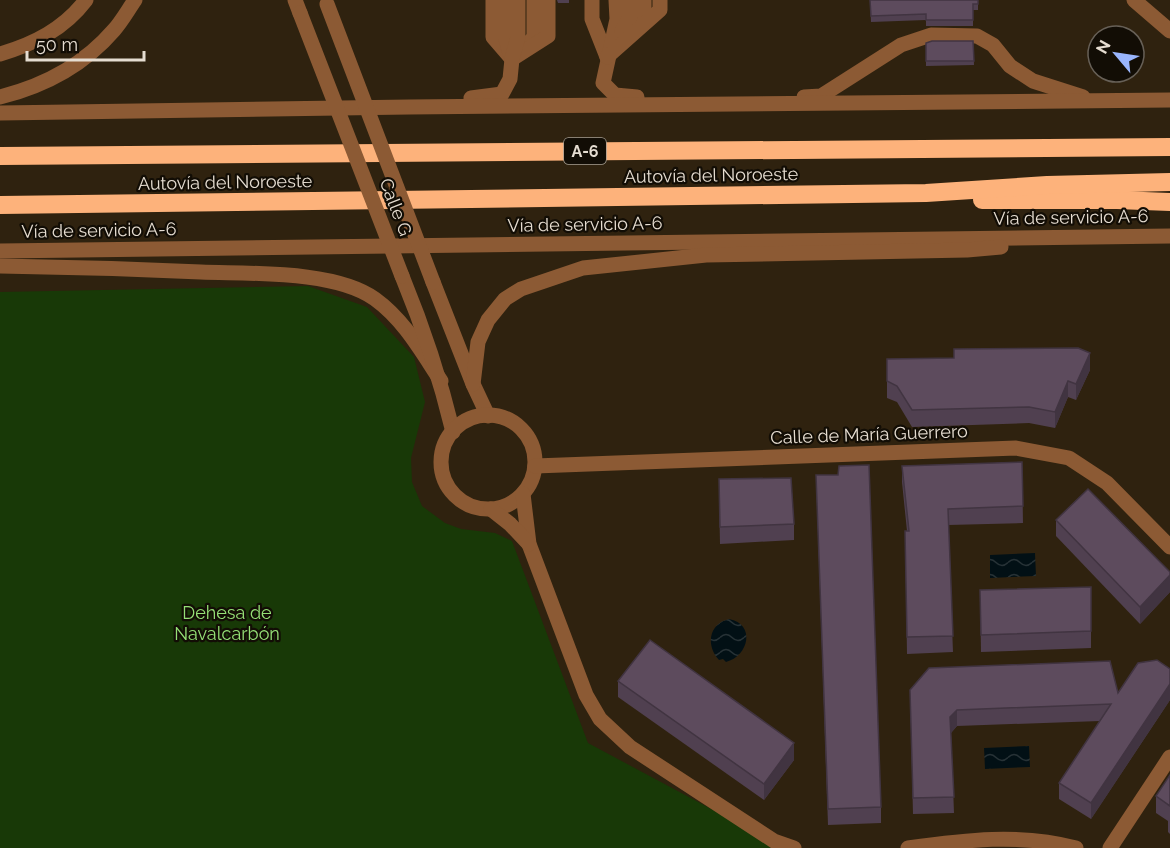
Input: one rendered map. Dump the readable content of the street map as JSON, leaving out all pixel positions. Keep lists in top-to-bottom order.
{
  "streets": {
    "highway": ["A-6", "Autovía del Noroeste"],
    "street": ["Calle G", "Vía de servicio A-6", "Calle de María Guerrero"]
  },
  "crossings": [
    ["Calle G", "Calle de María Guerrero"]
  ],
  "parks": ["Dehesa de Navalcarbón"],
  "scale_bar": "50 m",
  "north": "top left"
}
